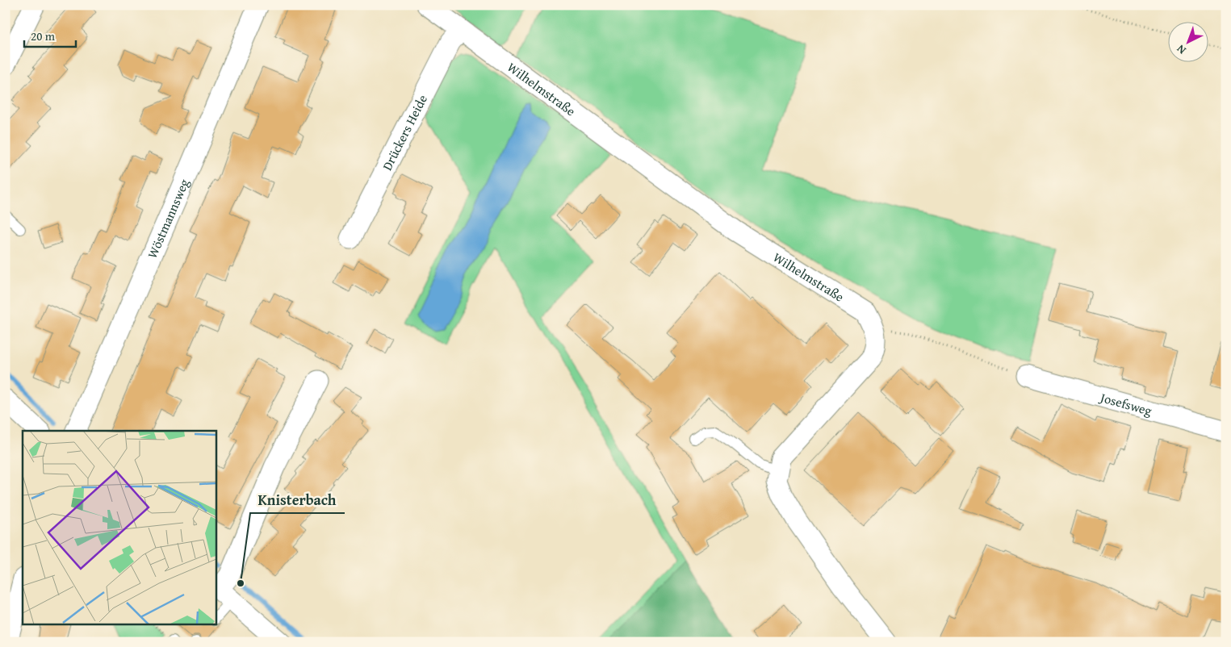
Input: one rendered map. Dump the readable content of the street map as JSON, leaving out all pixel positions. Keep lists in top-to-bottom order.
{
  "streets": {
    "street": [
      "Wilhelmstraße",
      "Drückers Heide",
      "Wöstmannsweg",
      "Josefsweg"
    ]
  },
  "crossings": [
    ["Wilhelmstraße", "Drückers Heide"]
  ],
  "places": ["Knisterbach"],
  "scale_bar": "20 m",
  "north": "bottom left"
}
